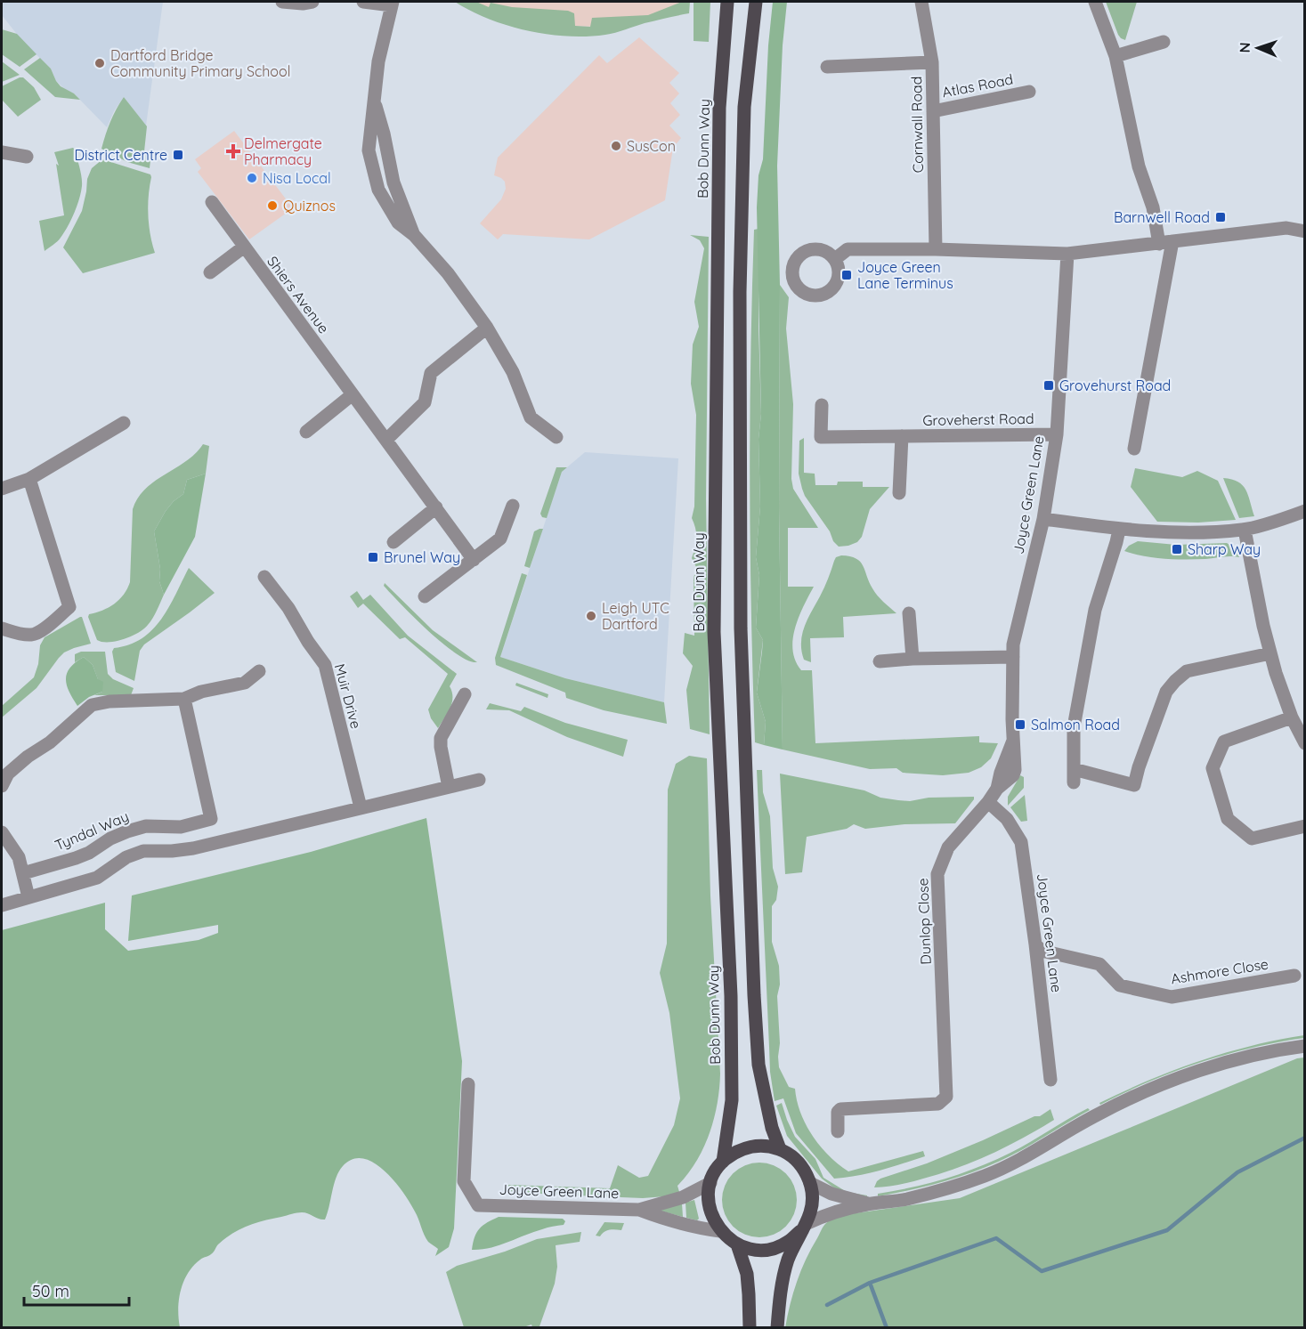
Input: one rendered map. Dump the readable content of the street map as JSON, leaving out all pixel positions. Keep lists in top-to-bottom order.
{
  "streets": {
    "main road": ["Bob Dunn Way"],
    "street": [
      "Atlas Road",
      "Cornwall Road",
      "Shiers Avenue",
      "Groveherst Road",
      "Joyce Green Lane",
      "Muir Drive",
      "Tyndal Way",
      "Dunlop Close",
      "Ashmore Close"
    ]
  },
  "crossings": [
    ["Atlas Road", "Cornwall Road"],
    ["Bob Dunn Way", "Joyce Green Lane"],
    ["Groveherst Road", "Joyce Green Lane"],
    ["Joyce Green Lane", "Dunlop Close"],
    ["Joyce Green Lane", "Ashmore Close"]
  ],
  "places": {
    "other": [
      "Dartford Bridge Community Primary School",
      "SusCon",
      "Nisa Local",
      "Quiznos",
      "Leigh UTC Dartford"
    ],
    "health": ["Delmergate Pharmacy"],
    "transit": [
      "District Centre",
      "Barnwell Road",
      "Joyce Green Lane Terminus",
      "Grovehurst Road",
      "Sharp Way",
      "Brunel Way",
      "Salmon Road"
    ]
  },
  "scale_bar": "50 m",
  "north": "left"
}
